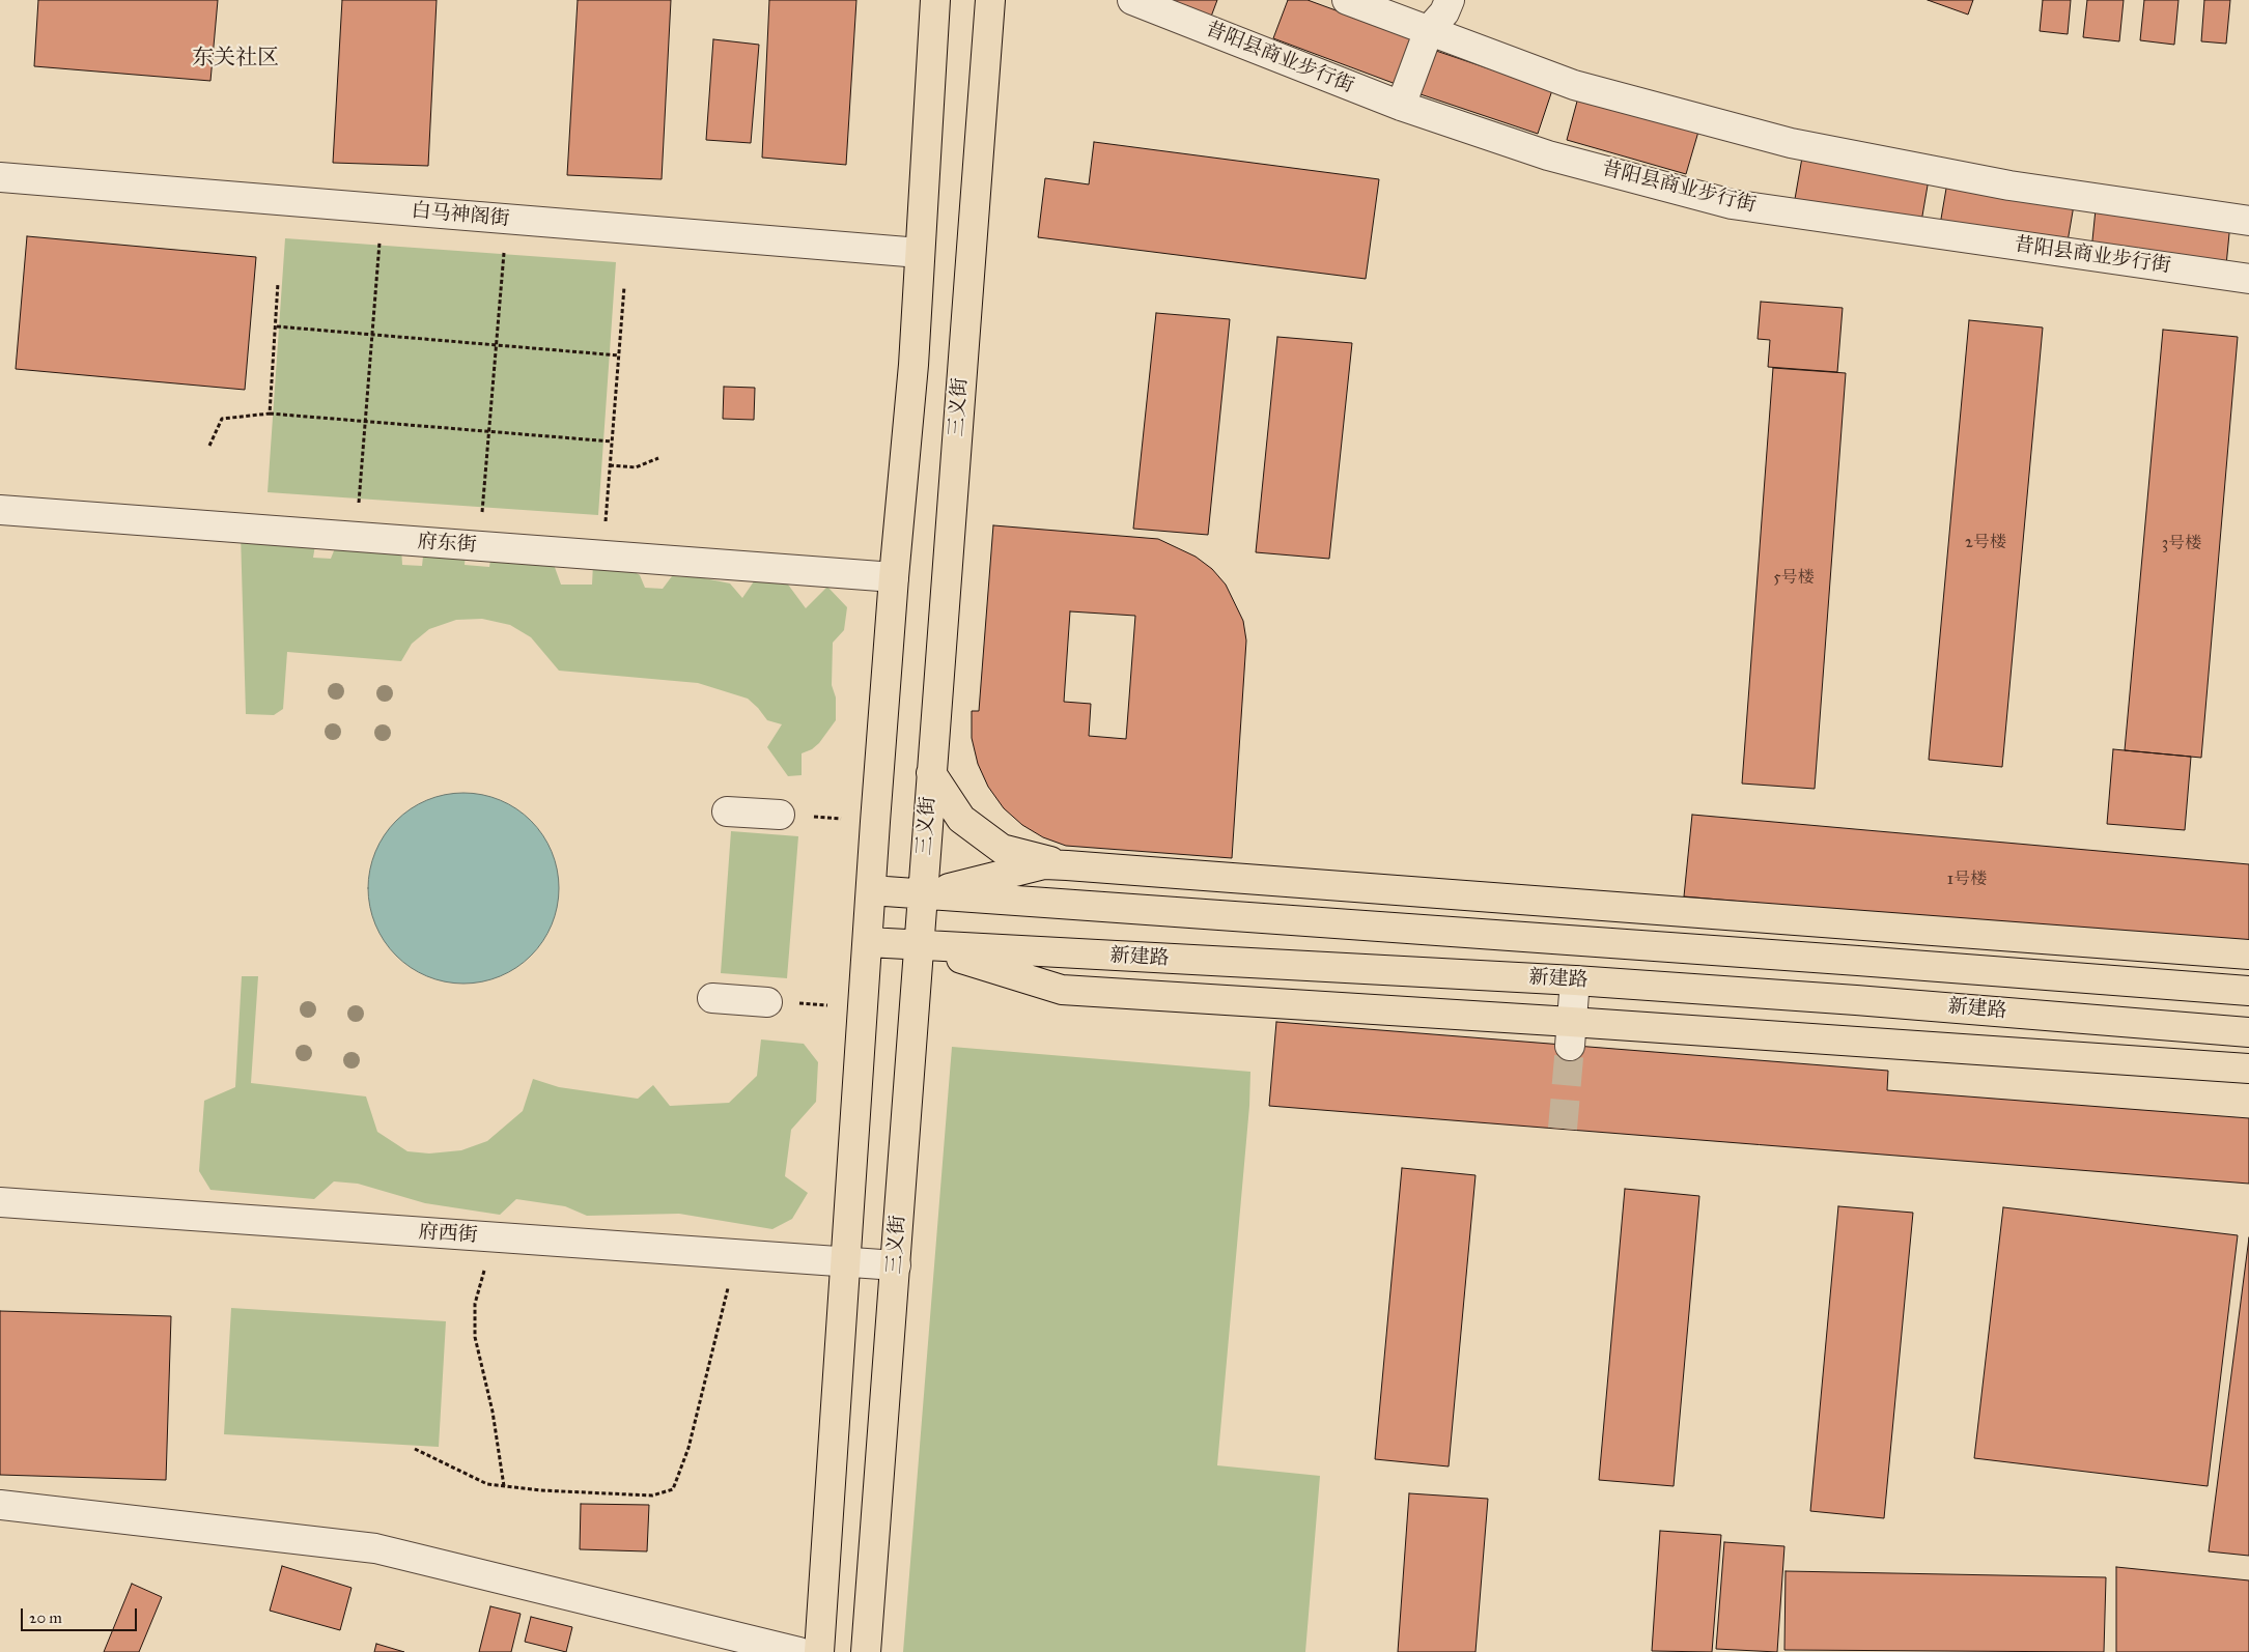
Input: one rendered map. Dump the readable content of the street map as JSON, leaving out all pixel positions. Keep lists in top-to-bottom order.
{
  "streets": {
    "main road": ["三义街", "新建路"],
    "street": [
      "昔阳县商业步行街",
      "白马神阁街",
      "府东街",
      "府西街"
    ]
  },
  "crossings": [
    ["三义街", "新建路"],
    ["三义街", "府西街"]
  ],
  "districts": ["东关社区"],
  "house_numbers": [
    "2号楼",
    "3号楼",
    "5号楼",
    "1号楼"
  ],
  "scale_bar": "20 m"
}
